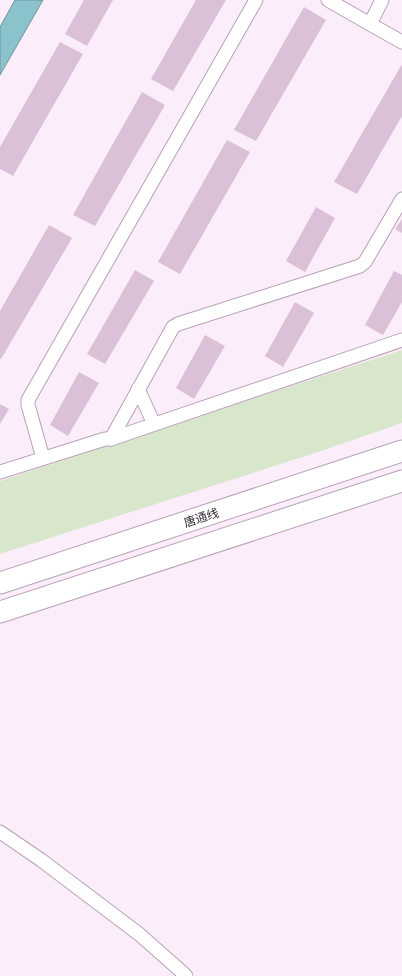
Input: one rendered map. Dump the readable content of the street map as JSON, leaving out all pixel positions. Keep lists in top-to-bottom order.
{
  "streets": {
    "highway": ["唐通线"]
  }
}
